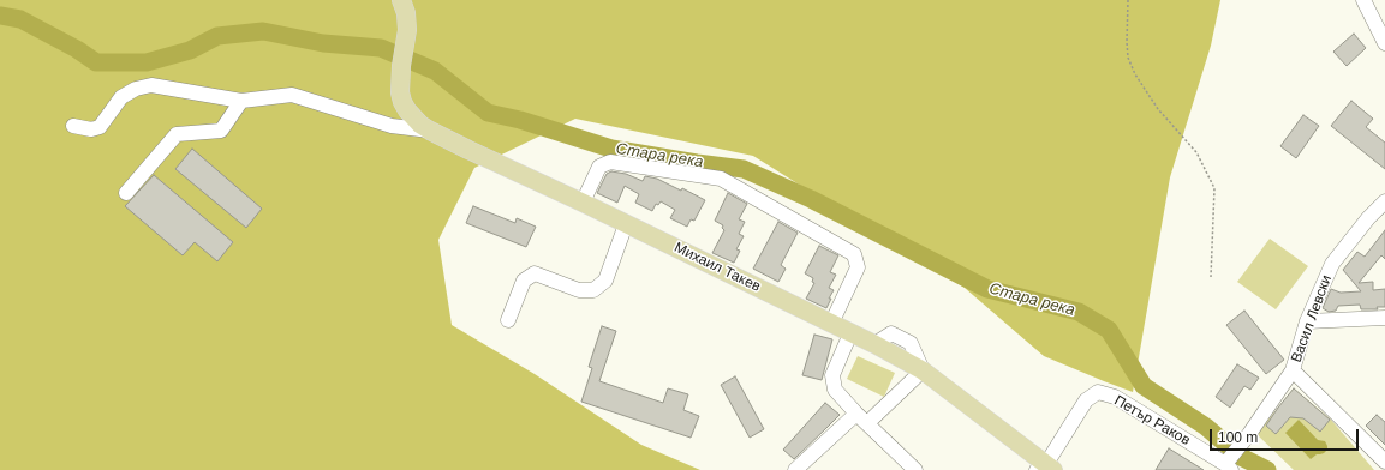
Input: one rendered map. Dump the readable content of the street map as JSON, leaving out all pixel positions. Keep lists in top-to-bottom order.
{
  "streets": {
    "main road": ["Михаил Такев"],
    "street": ["Васил Левски", "Петър Раков"]
  },
  "crossings": [
    ["Михаил Такев", "Петър Раков"],
    ["Васил Левски", "Петър Раков"]
  ],
  "water": ["Стара река"],
  "scale_bar": "100 m"
}
